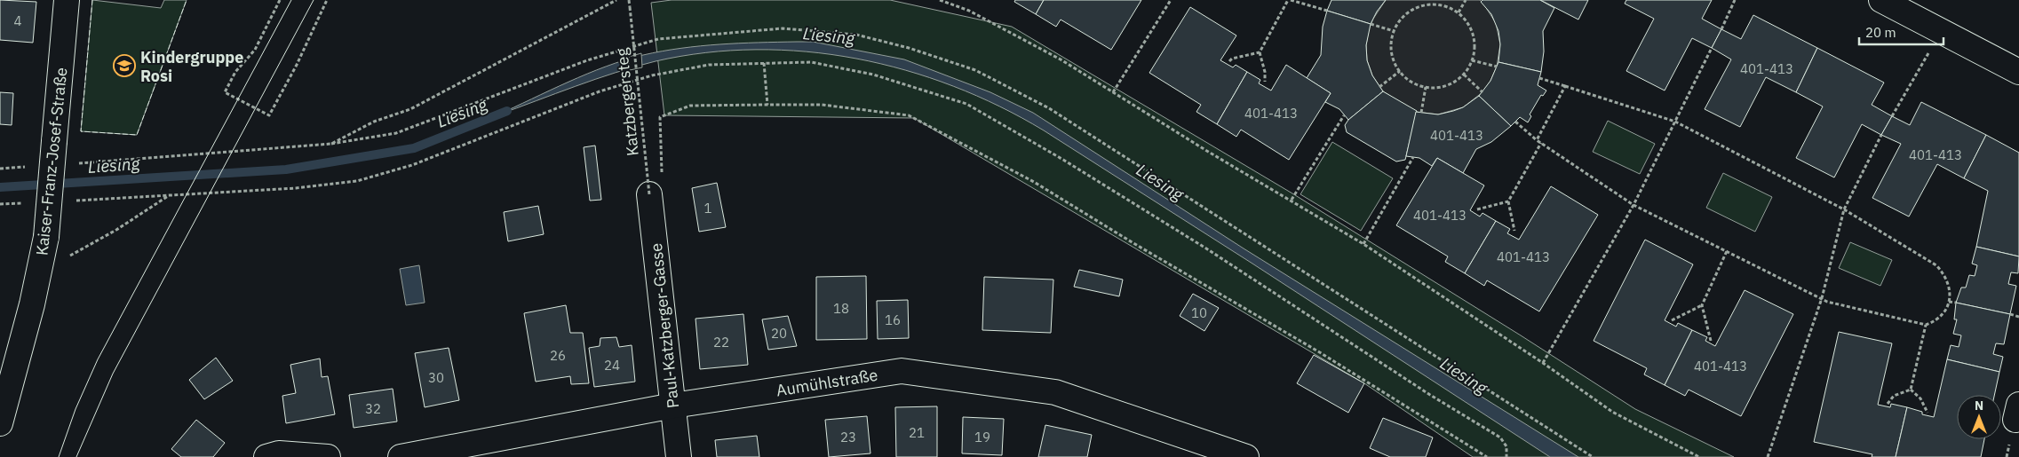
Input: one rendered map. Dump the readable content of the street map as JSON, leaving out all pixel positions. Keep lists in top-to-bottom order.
{
  "streets": {
    "street": ["Kaiser-Franz-Josef-Straße", "Paul-Katzberger-Gasse", "Aumühlstraße"],
    "path": ["Katzbergersteg"]
  },
  "crossings": [
    ["Katzbergersteg", "Paul-Katzberger-Gasse"],
    ["Paul-Katzberger-Gasse", "Aumühlstraße"]
  ],
  "water": ["Liesing"],
  "places": {
    "school or university": ["Kindergruppe Rosi"]
  },
  "house_numbers": [
    "4",
    "401-413",
    "401-413",
    "401-413",
    "401-413",
    "1",
    "401-413",
    "401-413",
    "18",
    "10",
    "16",
    "20",
    "22",
    "26",
    "24",
    "401-413",
    "30",
    "32",
    "21",
    "23",
    "19"
  ],
  "scale_bar": "20 m",
  "north": "top"
}
